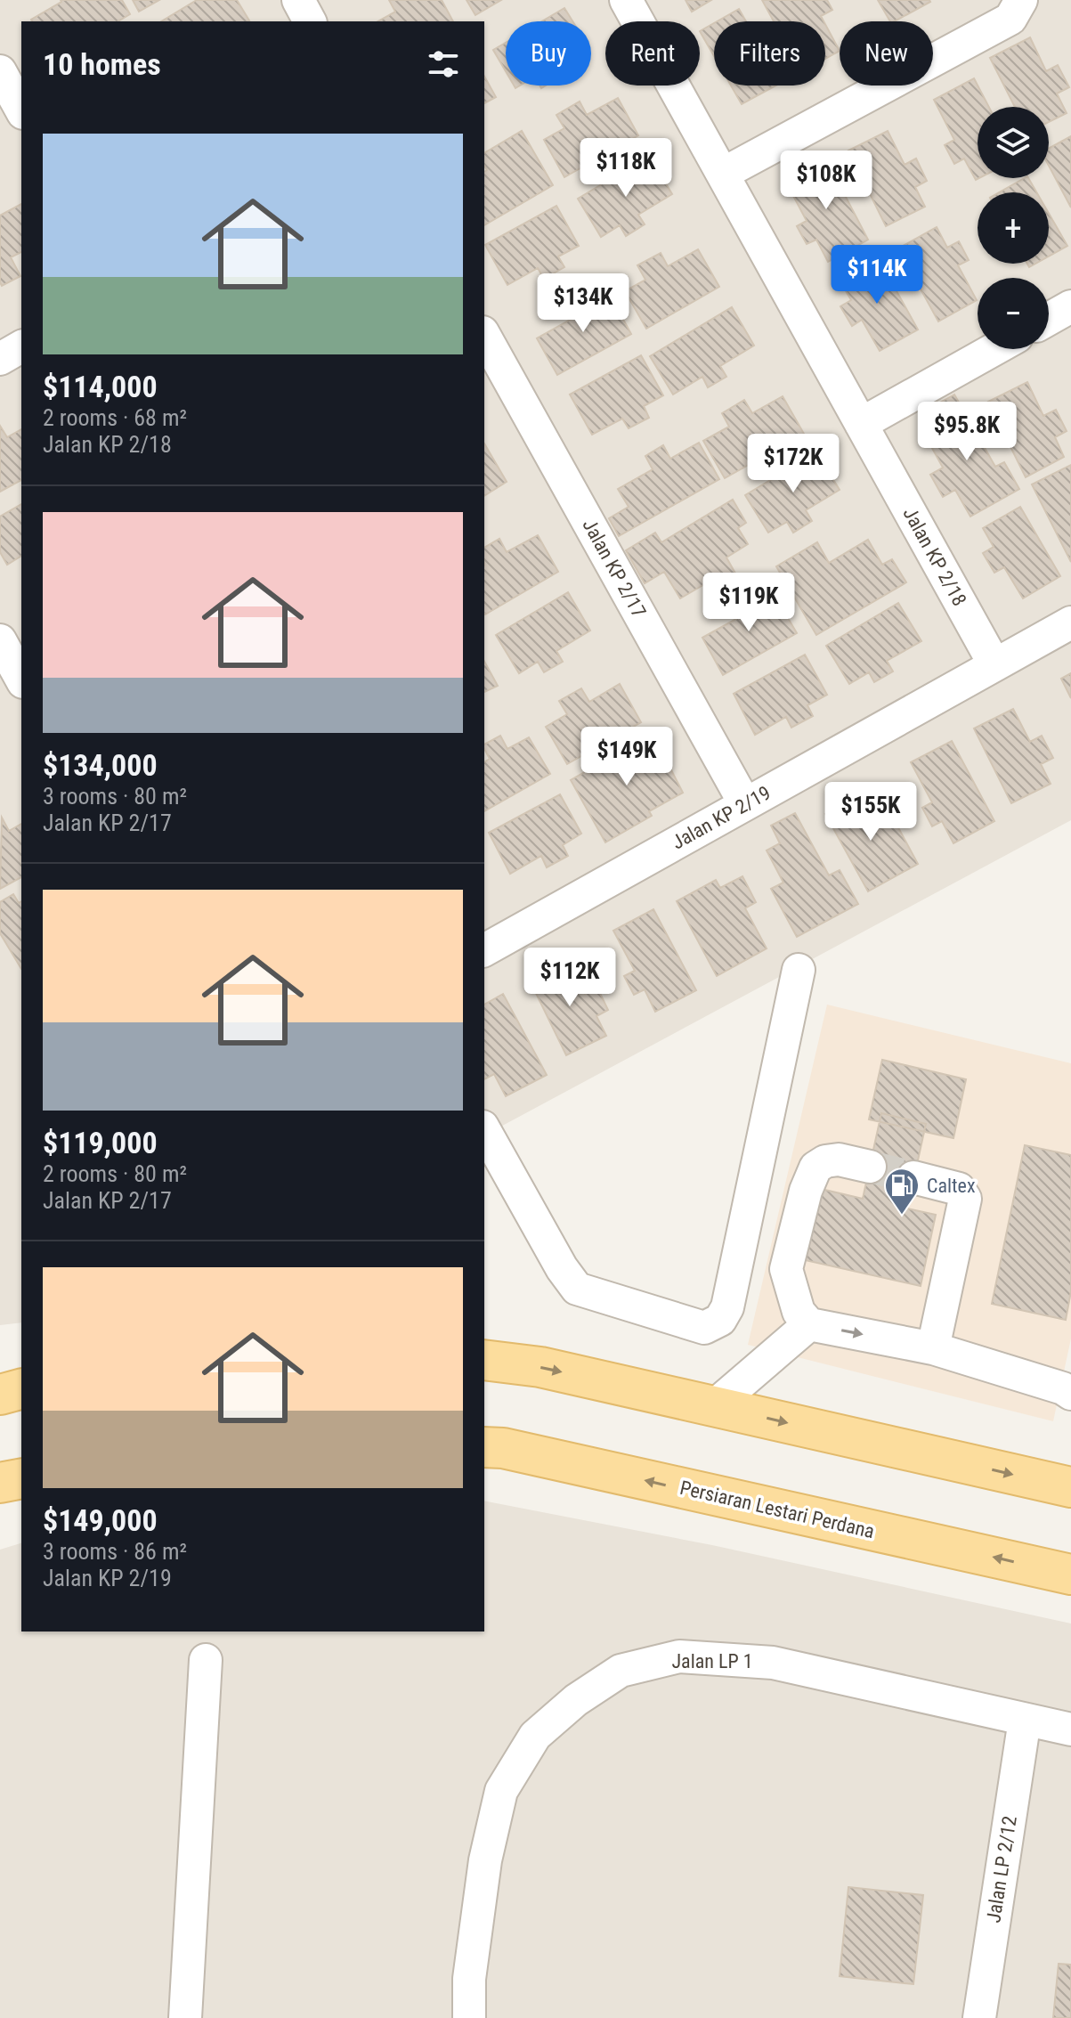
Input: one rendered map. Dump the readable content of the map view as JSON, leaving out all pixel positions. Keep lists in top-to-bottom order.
{
  "streets": {
    "main road": ["Persiaran Lestari Perdana"],
    "street": [
      "Jalan KP 2/18",
      "Jalan KP 2/17",
      "Jalan KP 2/19",
      "Jalan LP 1",
      "Jalan LP 2/12"
    ]
  },
  "crossings": [
    ["Jalan KP 2/18", "Jalan KP 2/19"],
    ["Jalan KP 2/17", "Jalan KP 2/19"],
    ["Jalan LP 1", "Jalan LP 2/12"]
  ],
  "places": {
    "fuel station": ["Caltex"]
  },
  "page": {
    "chip": [
      "Buy",
      "Rent",
      "Filters",
      "New"
    ],
    "heading": "10 homes",
    "map_buttons": ["+", "−"],
    "list": [
      {
        "name": "$114,000",
        "note": "2 rooms · 68 m² · Jalan KP 2/18"
      },
      {
        "name": "$134,000",
        "note": "3 rooms · 80 m² · Jalan KP 2/17"
      },
      {
        "name": "$119,000",
        "note": "2 rooms · 80 m² · Jalan KP 2/17"
      },
      {
        "name": "$149,000",
        "note": "3 rooms · 86 m² · Jalan KP 2/19"
      }
    ],
    "price": [
      "$118K",
      "$108K",
      "$114K",
      "$134K",
      "$95.8K",
      "$172K",
      "$119K",
      "$149K",
      "$155K",
      "$112K"
    ]
  }
}
